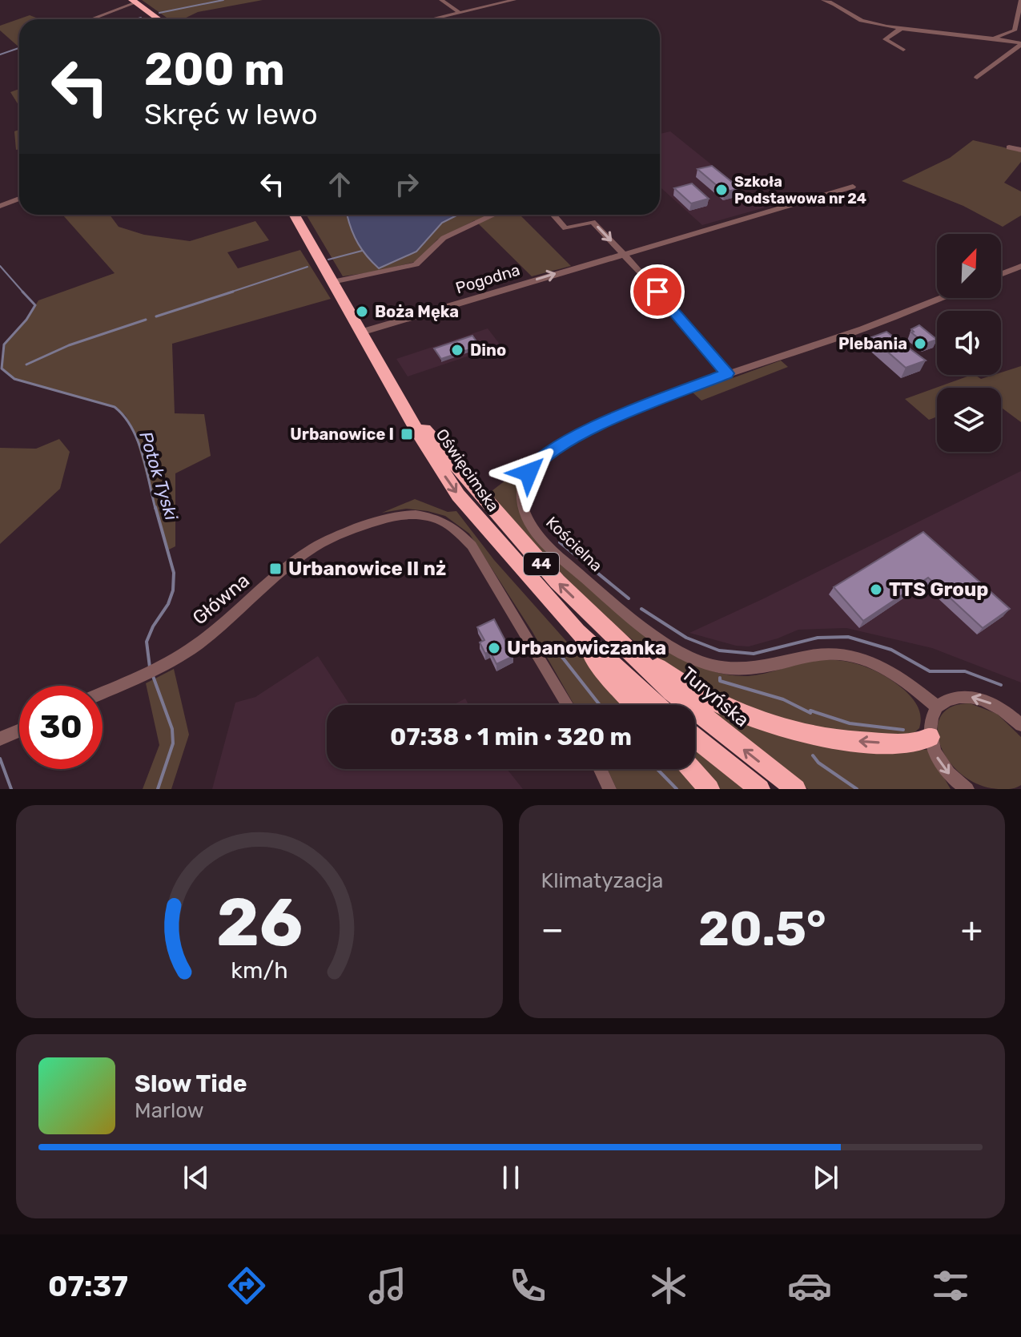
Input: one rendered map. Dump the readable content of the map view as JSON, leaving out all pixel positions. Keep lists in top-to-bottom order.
{
  "streets": {
    "highway": ["Oświęcimska", "44", "Turyńska"],
    "street": ["Pogodna", "Kościelna", "Główna"]
  },
  "crossings": [
    ["Pogodna", "Oświęcimska"],
    ["Oświęcimska", "44"],
    ["Oświęcimska", "Turyńska"]
  ],
  "water": ["Potok Tyski"],
  "places": {
    "other": [
      "Szkoła Podstawowa nr 24",
      "Boża Męka",
      "Plebania",
      "Dino",
      "TTS Group",
      "Urbanowiczanka"
    ],
    "transit": ["Urbanowice I", "Urbanowice II nż"]
  },
  "north": "top right",
  "page": {
    "turn": ["200 m", "Skręć w lewo"],
    "limit": "30",
    "trip": "07:38 · 1 min · 320 m",
    "tile": "Klimatyzacja",
    "heat": ["−", "20.5°", "+"],
    "song": ["Slow Tide", "Marlow"],
    "tabs": "07:37",
    "gauge": ["26", "km/h"]
  }
}
